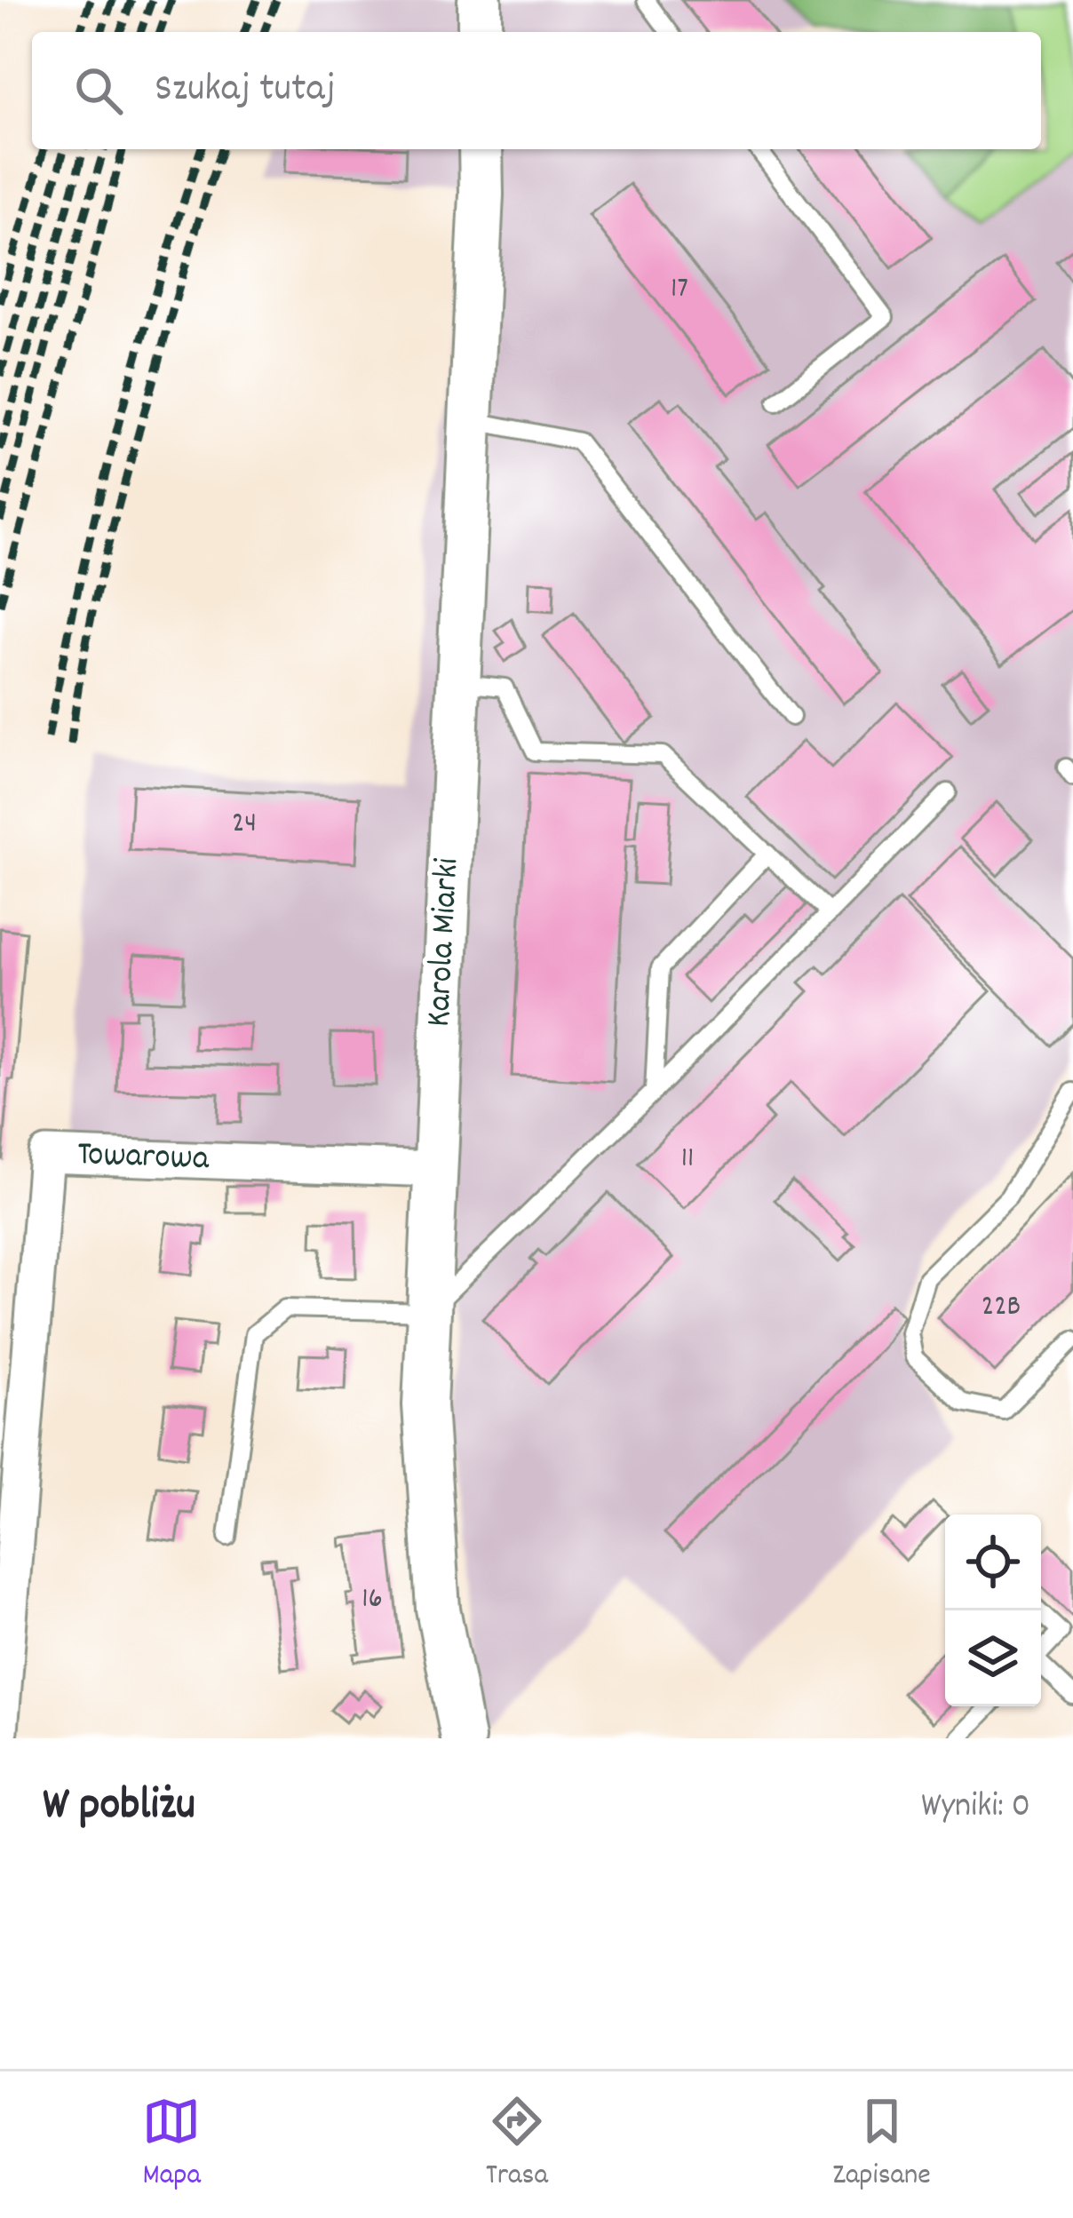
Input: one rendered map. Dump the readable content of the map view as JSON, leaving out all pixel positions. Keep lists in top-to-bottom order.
{
  "streets": {
    "street": ["Karola Miarki", "Towarowa"]
  },
  "crossings": [
    ["Karola Miarki", "Towarowa"]
  ],
  "house_numbers": [
    "17",
    "24",
    "11",
    "22B",
    "16"
  ],
  "page": {
    "search": "Szukaj tutaj",
    "heading": ["W pobliżu", "Wyniki: 0"],
    "nav": ["Mapa", "Trasa", "Zapisane"]
  }
}
